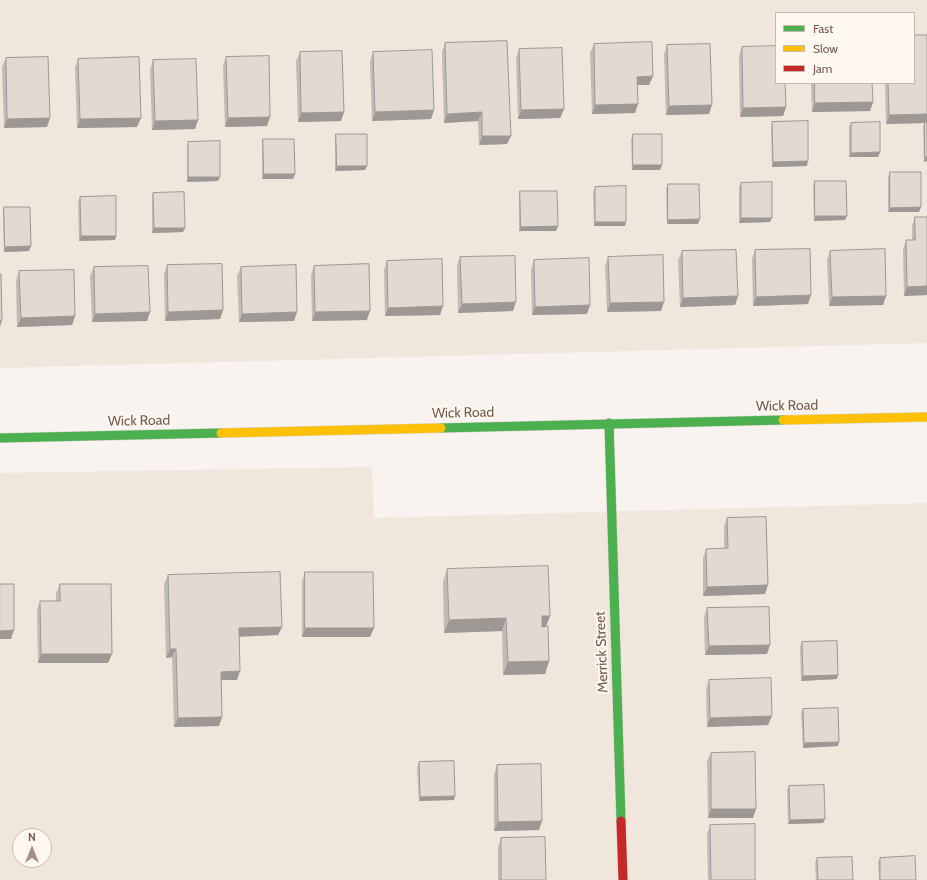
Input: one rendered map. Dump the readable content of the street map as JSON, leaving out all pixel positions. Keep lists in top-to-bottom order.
{
  "streets": {
    "street": ["Wick Road", "Merrick Street"]
  },
  "crossings": [
    ["Wick Road", "Merrick Street"]
  ],
  "legend": ["Fast", "Slow", "Jam"],
  "north": "top"
}
